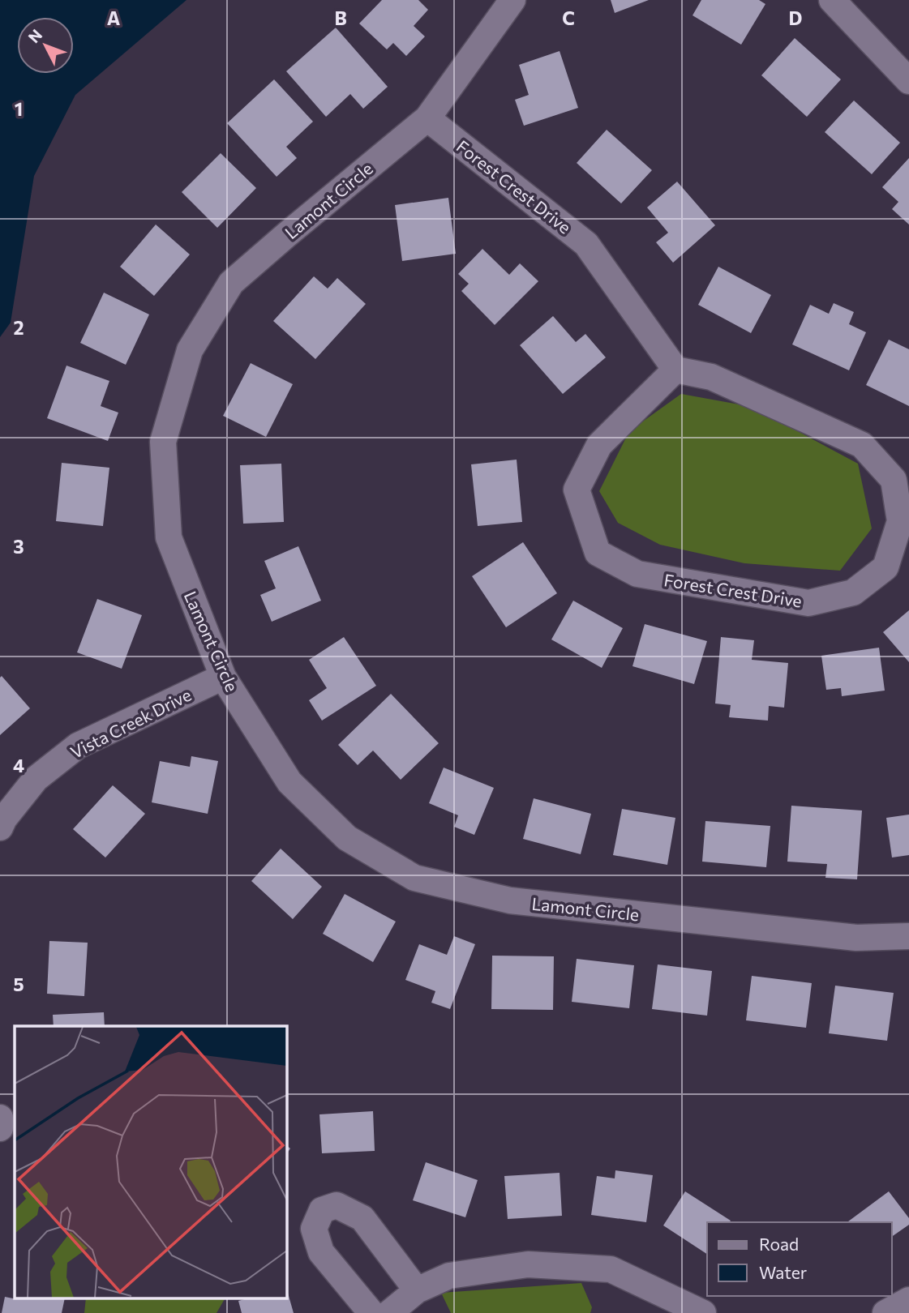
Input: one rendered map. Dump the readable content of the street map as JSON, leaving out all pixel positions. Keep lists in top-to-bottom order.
{
  "streets": {
    "street": ["Forest Crest Drive", "Lamont Circle", "Vista Creek Drive"]
  },
  "crossings": [
    ["Forest Crest Drive", "Lamont Circle"],
    ["Lamont Circle", "Vista Creek Drive"]
  ],
  "legend": ["Road", "Water"],
  "north": "top left",
  "grid": {
    "columns": [
      "A",
      "B",
      "C",
      "D"
    ],
    "rows": [
      "1",
      "2",
      "3",
      "4",
      "5"
    ]
  }
}
